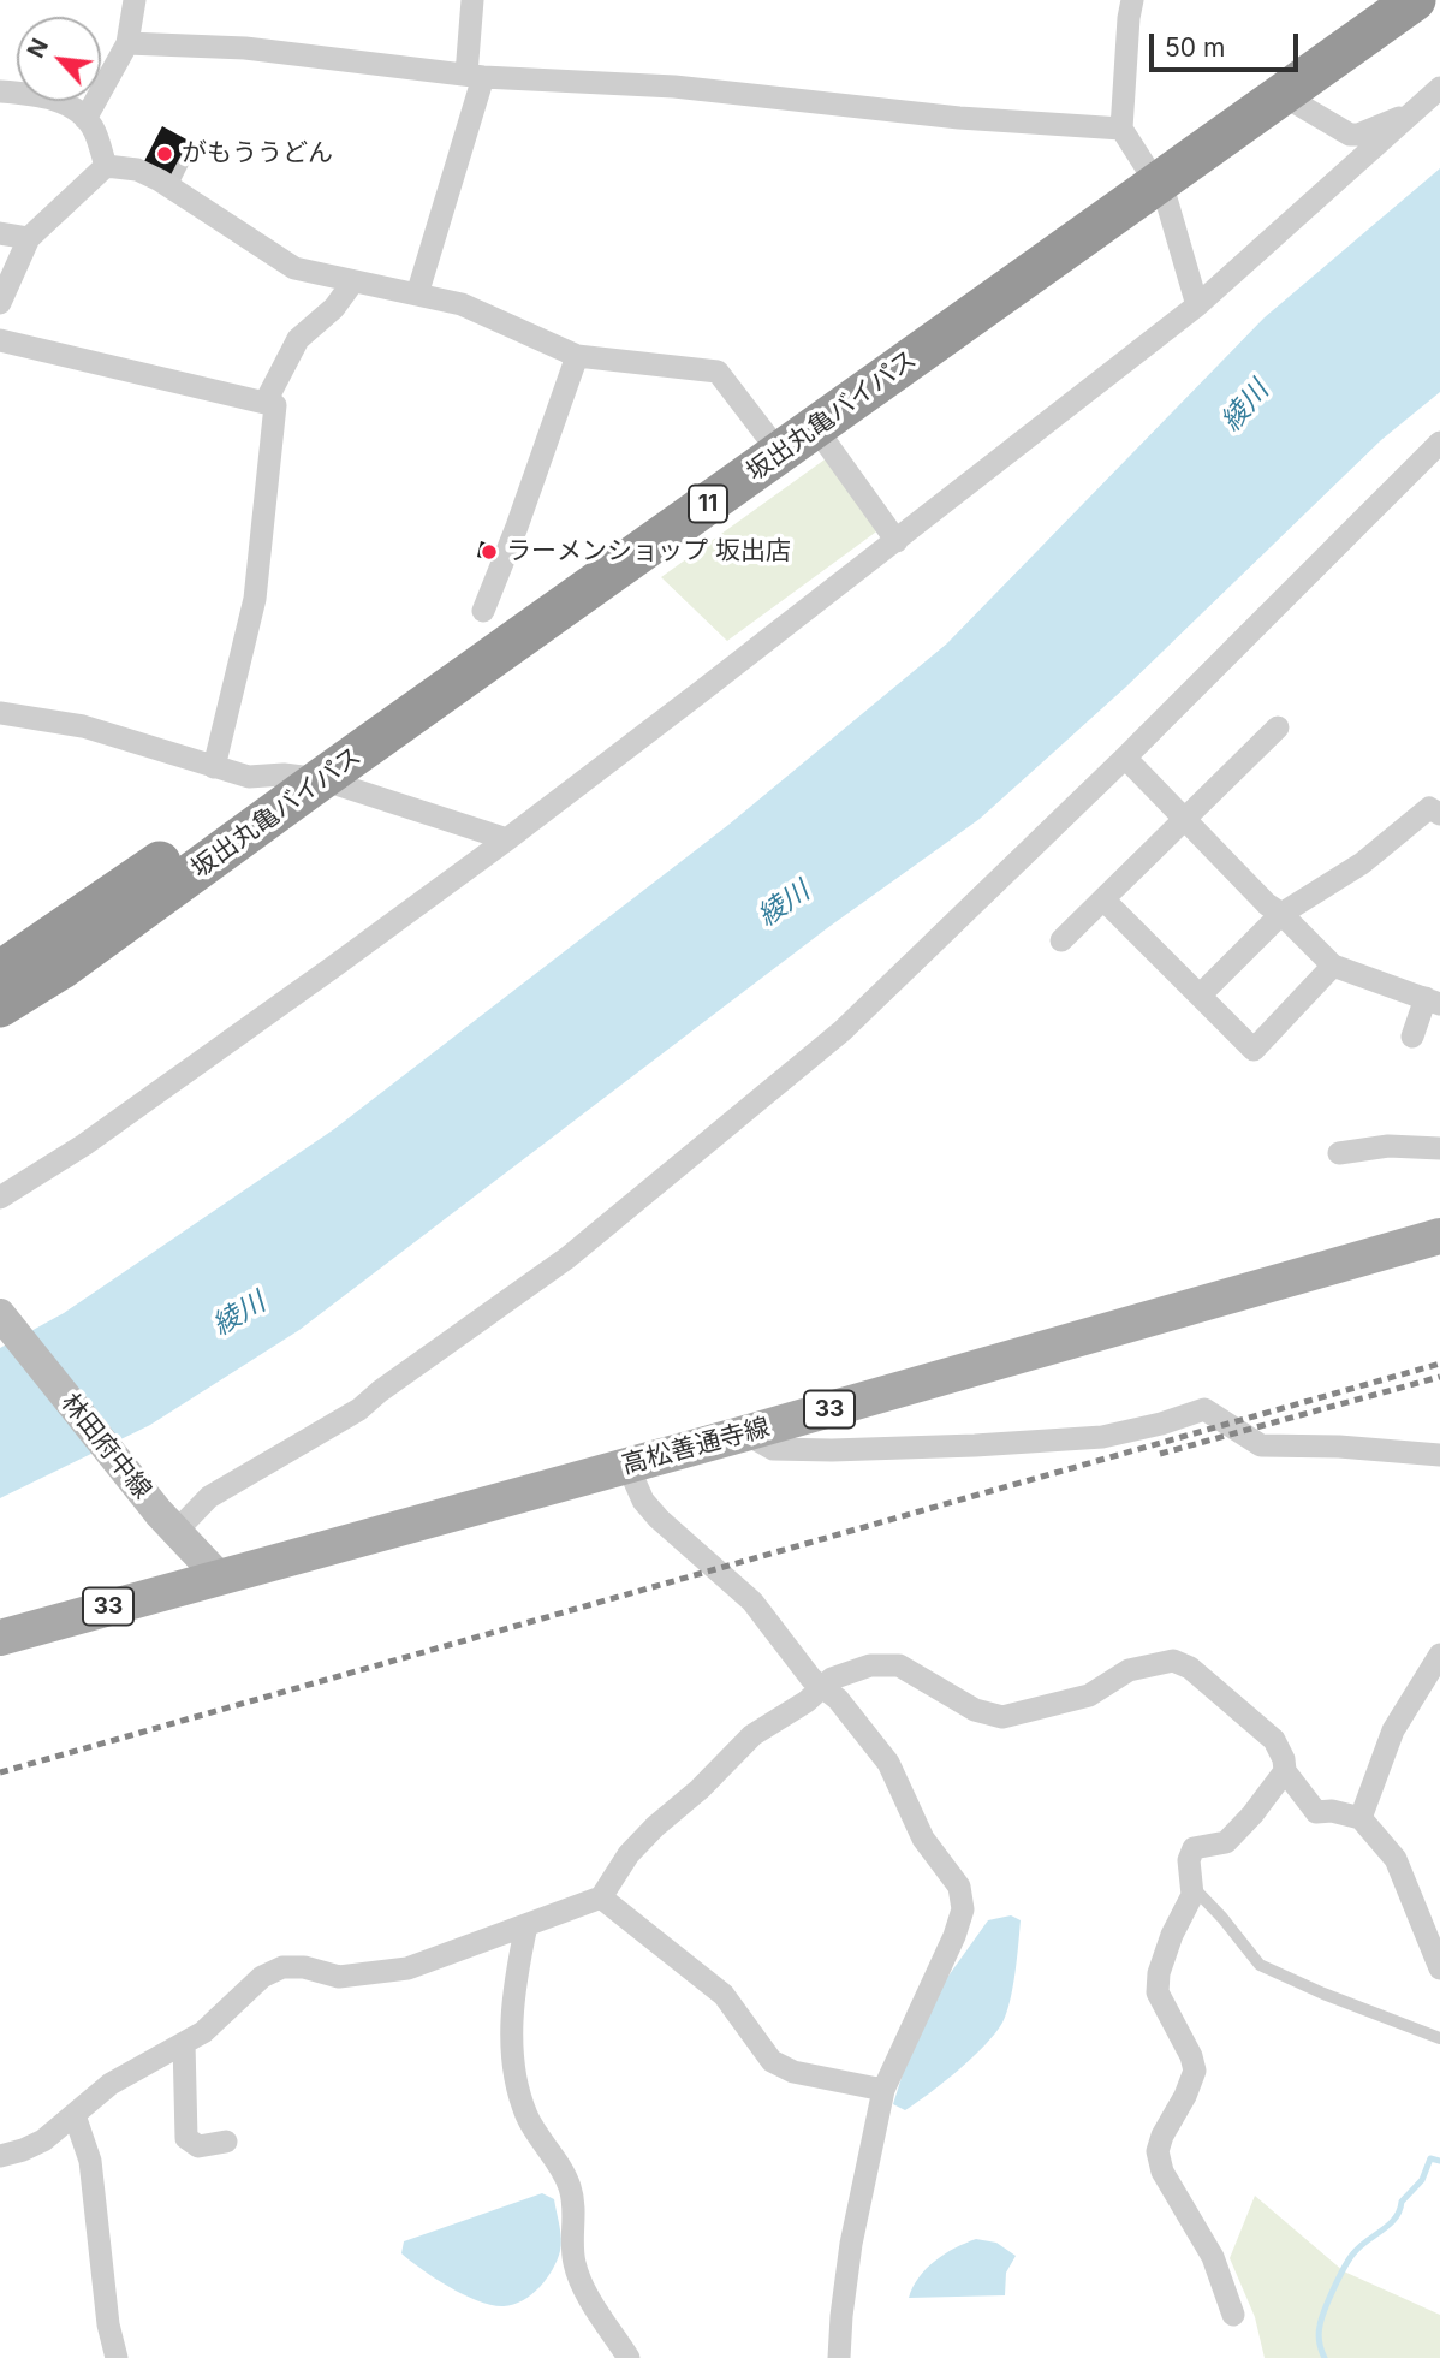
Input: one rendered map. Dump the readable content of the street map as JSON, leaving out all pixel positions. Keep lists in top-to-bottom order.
{
  "streets": {
    "highway": ["坂出丸亀バイパス", "11"],
    "main road": ["33", "林田府中線", "高松善通寺線"]
  },
  "crossings": [
    ["林田府中線", "高松善通寺線"]
  ],
  "water": ["綾川"],
  "places": ["がもううどん", "ラーメンショップ 坂出店"],
  "scale_bar": "50 m",
  "north": "top left"
}
